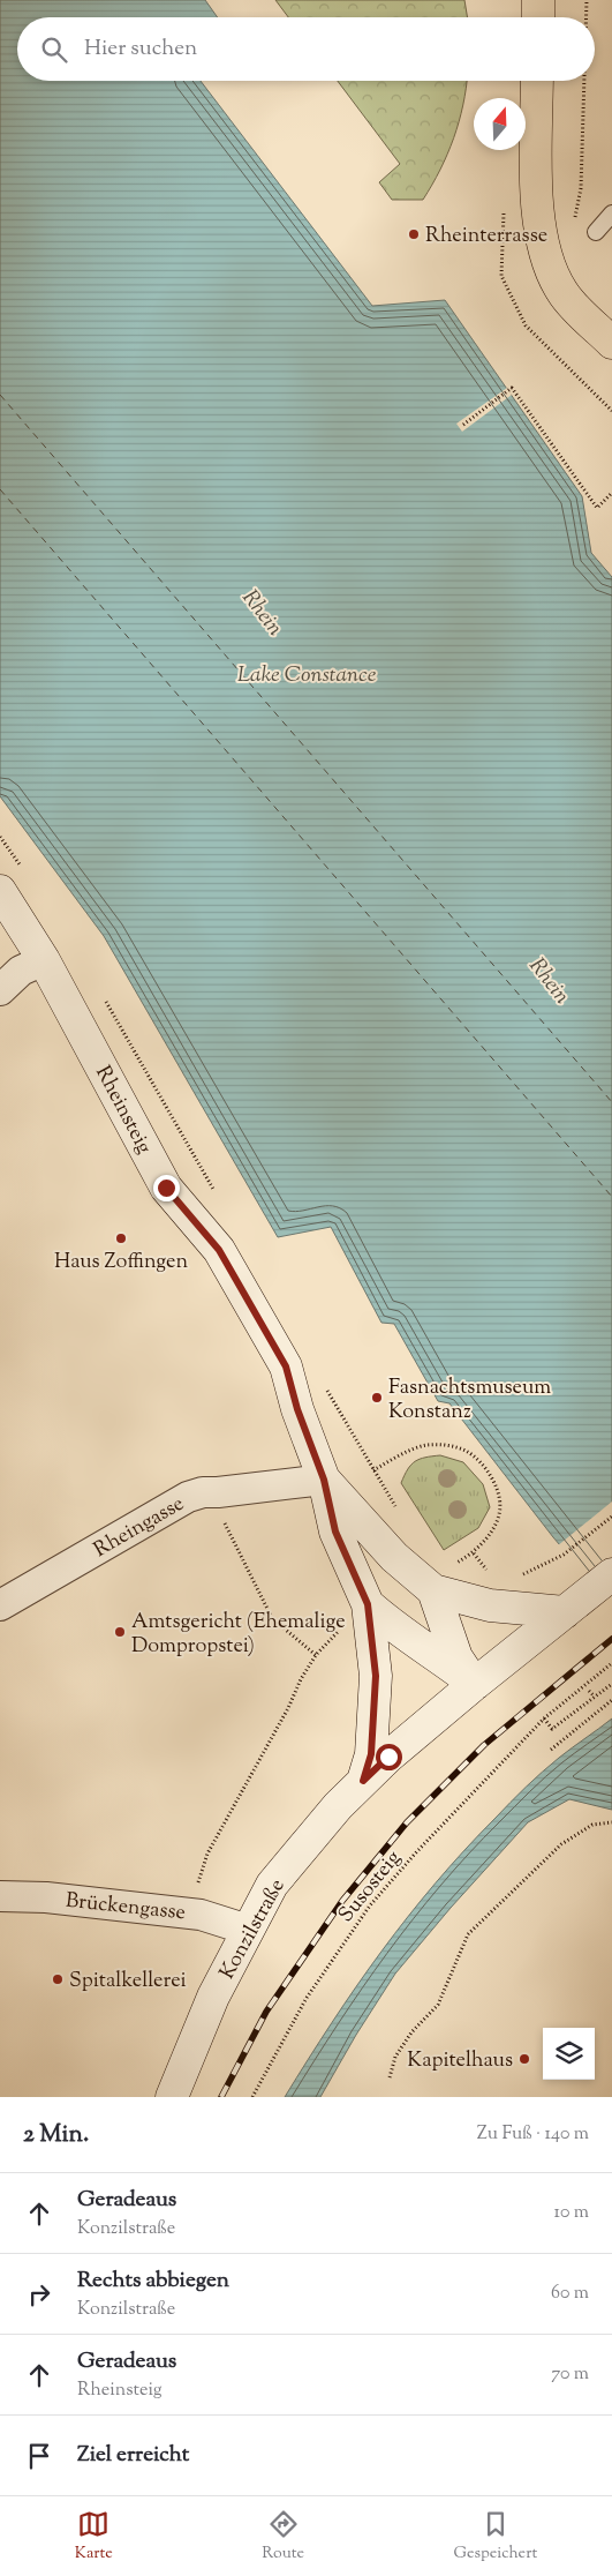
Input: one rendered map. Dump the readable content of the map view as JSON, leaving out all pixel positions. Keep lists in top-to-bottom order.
{
  "streets": {
    "main road": ["Rheinsteig", "Konzilstraße"],
    "street": ["Rheingasse", "Brückengasse"],
    "path": ["Susosteig"]
  },
  "crossings": [
    ["Rheinsteig", "Rheingasse"],
    ["Rheinsteig", "Konzilstraße"],
    ["Rheingasse", "Konzilstraße"],
    ["Brückengasse", "Konzilstraße"]
  ],
  "water": ["Rhein", "Lake Constance"],
  "places": [
    "Rheinterrasse",
    "Haus Zoffingen",
    "Fasnachtsmuseum Konstanz",
    "Amtsgericht (Ehemalige Dompropstei)",
    "Spitalkellerei",
    "Kapitelhaus"
  ],
  "north": "top",
  "page": {
    "search": "Hier suchen",
    "heading": ["2 Min.", "Zu Fuß · 140 m"],
    "list": [
      ["Geradeaus", "Konzilstraße", "10 m"],
      ["Rechts abbiegen", "Konzilstraße", "60 m"],
      ["Geradeaus", "Rheinsteig", "70 m"],
      "Ziel erreicht"
    ],
    "nav": ["Karte", "Route", "Gespeichert"]
  }
}
